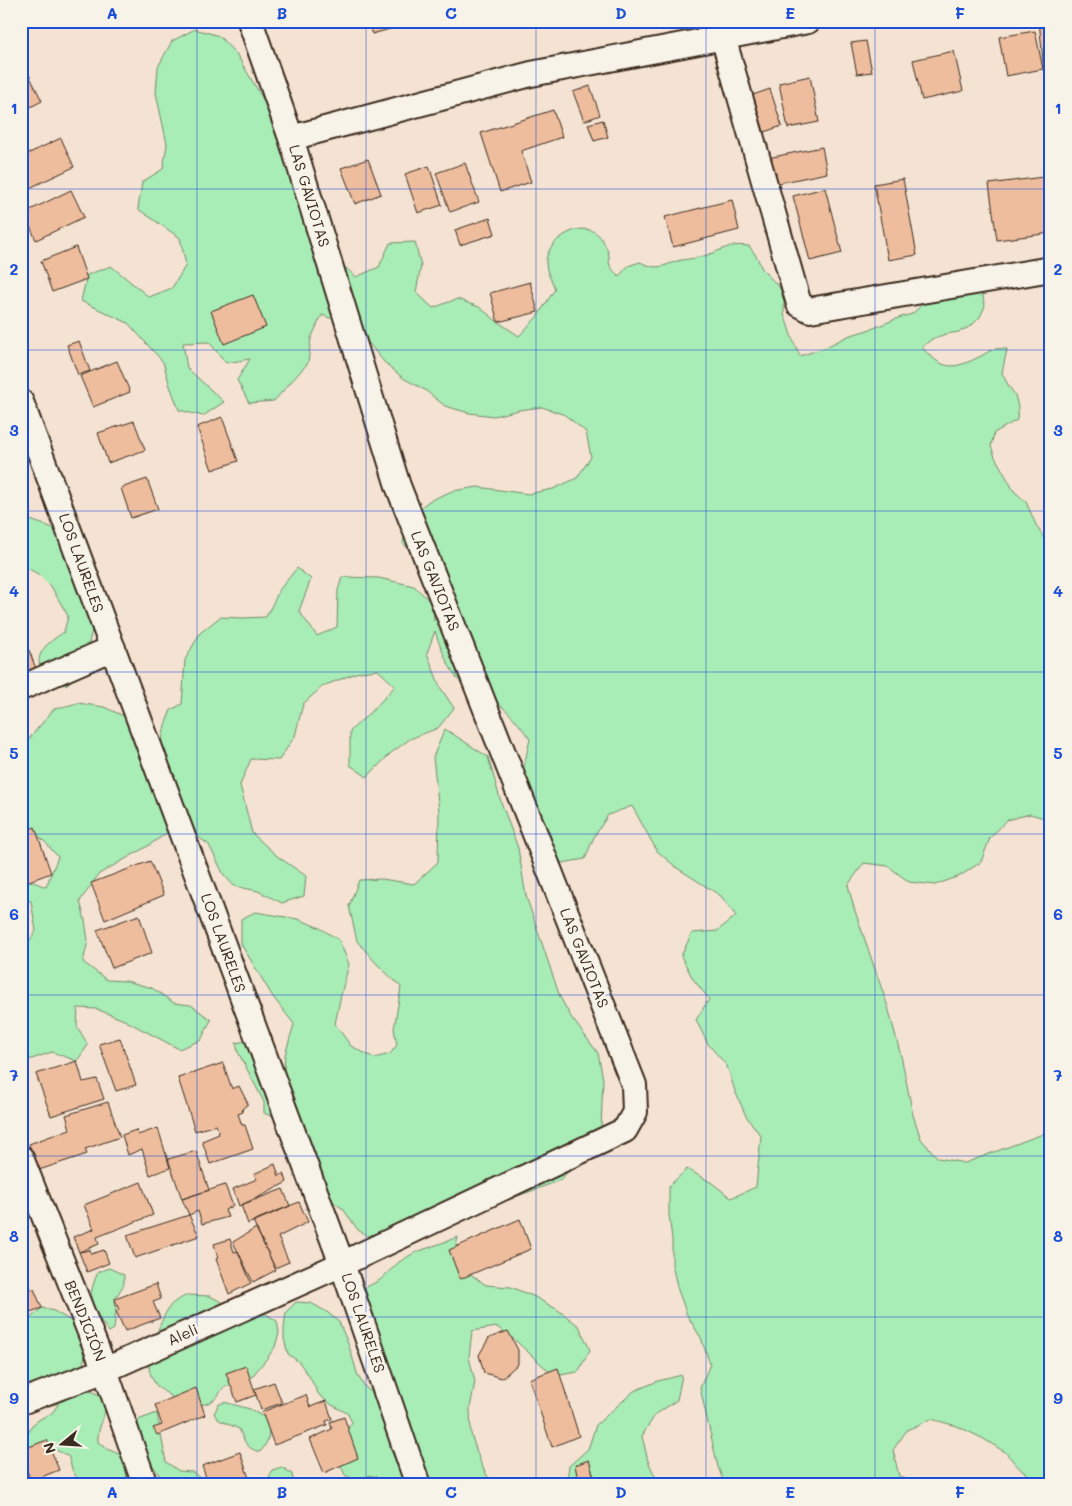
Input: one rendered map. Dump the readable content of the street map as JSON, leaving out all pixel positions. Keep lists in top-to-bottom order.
{
  "streets": {
    "street": [
      "LAS GAVIOTAS",
      "LOS LAURELES",
      "BENDICIÓN",
      "Aleli"
    ]
  },
  "crossings": [
    ["LAS GAVIOTAS", "Aleli"],
    ["LOS LAURELES", "Aleli"],
    ["BENDICIÓN", "Aleli"]
  ],
  "north": "left",
  "grid": {
    "columns": [
      "A",
      "B",
      "C",
      "D",
      "E",
      "F"
    ],
    "rows": [
      "1",
      "2",
      "3",
      "4",
      "5",
      "6",
      "7",
      "8",
      "9"
    ]
  }
}
